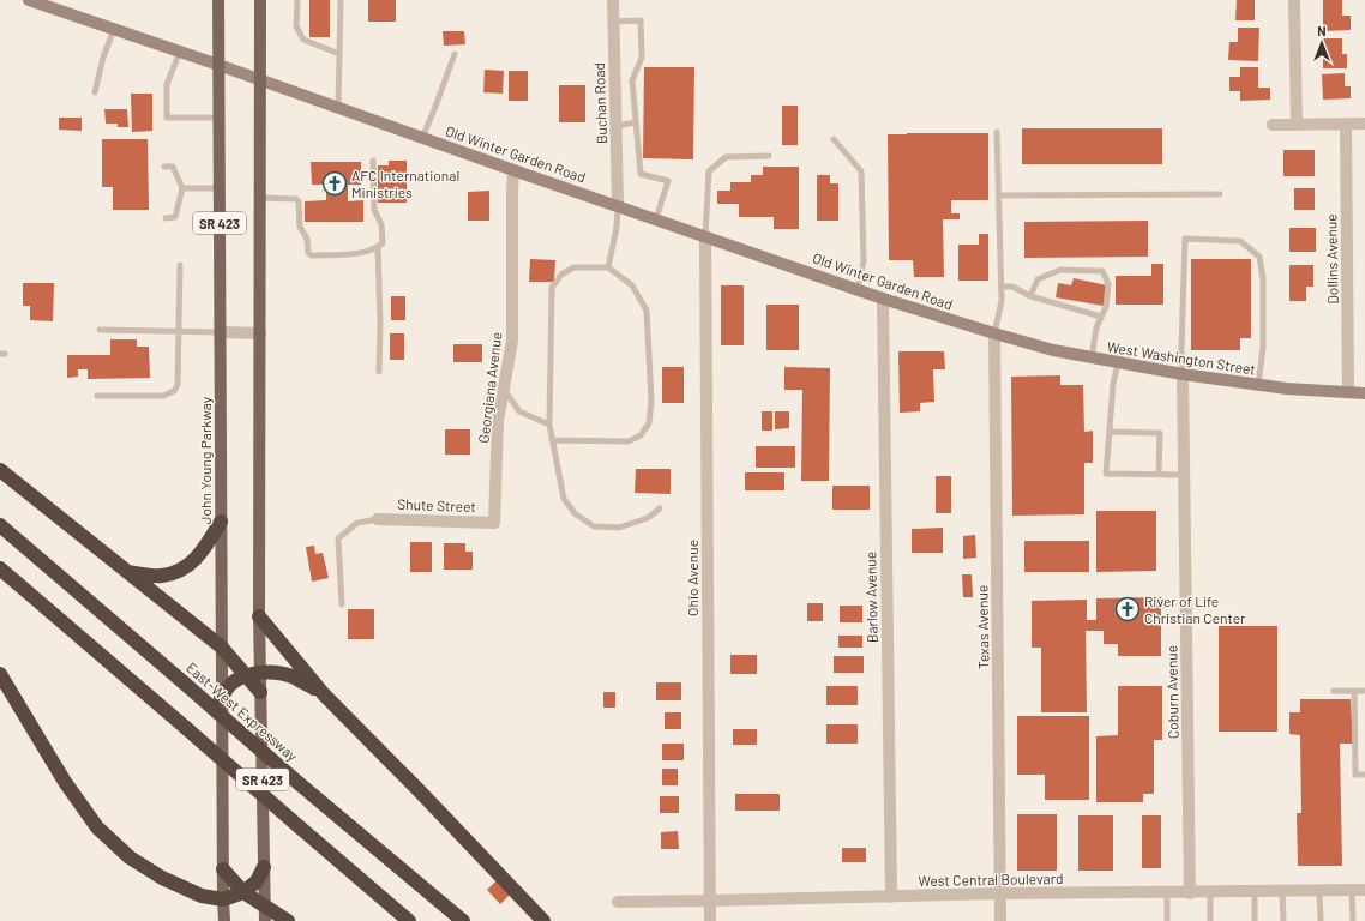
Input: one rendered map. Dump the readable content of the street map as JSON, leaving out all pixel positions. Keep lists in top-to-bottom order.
{
  "streets": {
    "highway": ["East-West Expressway"],
    "main road": [
      "Old Winter Garden Road",
      "SR 423",
      "West Washington Street",
      "John Young Parkway"
    ],
    "street": [
      "Buchan Road",
      "Dollins Avenue",
      "Georgiana Avenue",
      "Shute Street",
      "Ohio Avenue",
      "Barlow Avenue",
      "Texas Avenue",
      "Coburn Avenue",
      "West Central Boulevard"
    ]
  },
  "crossings": [
    ["Buchan Road", "Old Winter Garden Road"],
    ["Old Winter Garden Road", "SR 423"],
    ["Old Winter Garden Road", "West Washington Street"],
    ["Old Winter Garden Road", "Georgiana Avenue"],
    ["Old Winter Garden Road", "John Young Parkway"],
    ["Old Winter Garden Road", "Ohio Avenue"],
    ["Old Winter Garden Road", "Barlow Avenue"],
    ["Old Winter Garden Road", "Texas Avenue"],
    ["Dollins Avenue", "West Washington Street"],
    ["West Washington Street", "Texas Avenue"],
    ["West Washington Street", "Coburn Avenue"],
    ["Georgiana Avenue", "Shute Street"],
    ["Ohio Avenue", "West Central Boulevard"],
    ["Barlow Avenue", "West Central Boulevard"],
    ["Texas Avenue", "West Central Boulevard"],
    ["Coburn Avenue", "West Central Boulevard"]
  ],
  "places": {
    "church": ["AFC International Ministries", "River of Life Christian Center"]
  },
  "north": "top"
}
